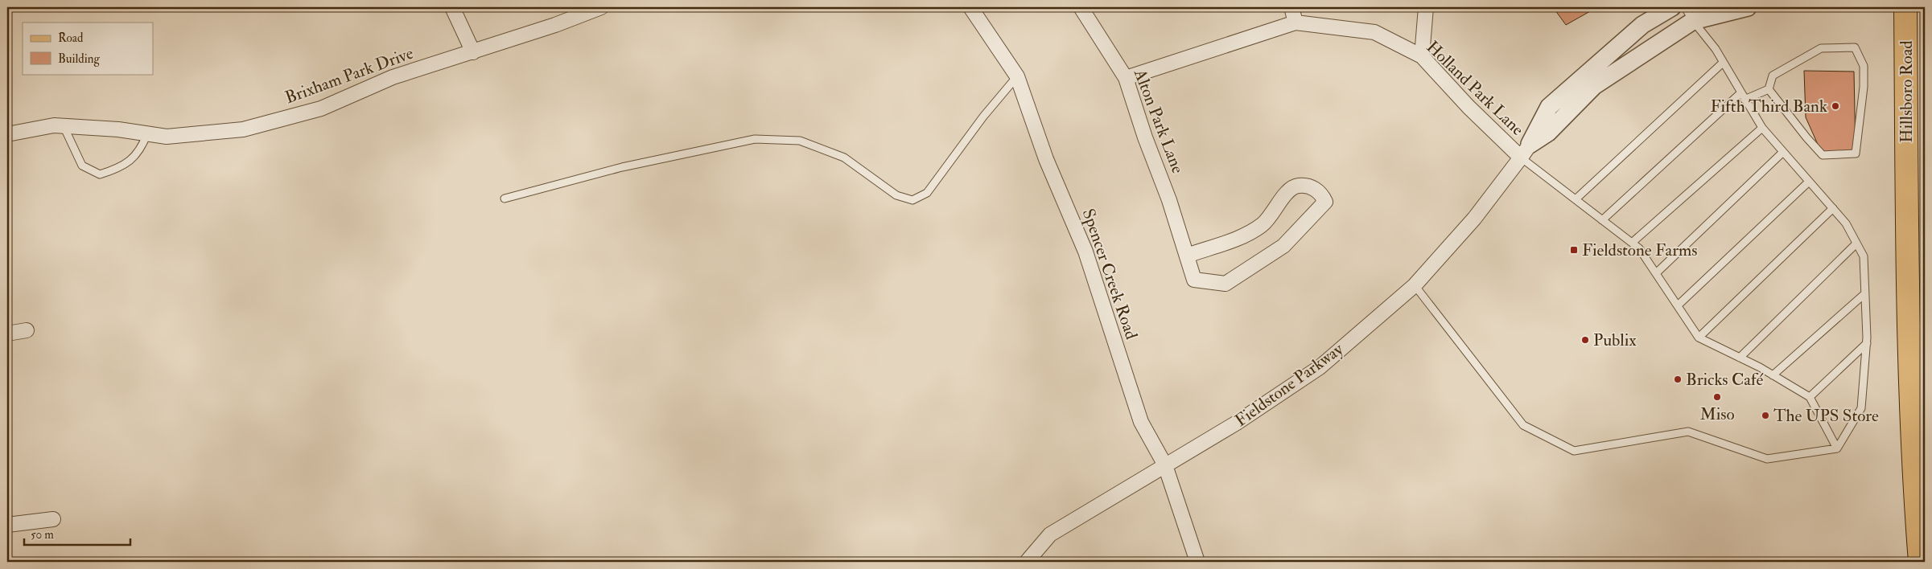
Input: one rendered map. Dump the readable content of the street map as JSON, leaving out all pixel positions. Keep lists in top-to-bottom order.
{
  "streets": {
    "main road": ["Hillsboro Road"],
    "street": [
      "Brixham Park Drive",
      "Holland Park Lane",
      "Alton Park Lane",
      "Spencer Creek Road",
      "Fieldstone Parkway"
    ]
  },
  "crossings": [
    ["Holland Park Lane", "Alton Park Lane"],
    ["Holland Park Lane", "Fieldstone Parkway"],
    ["Spencer Creek Road", "Fieldstone Parkway"]
  ],
  "places": {
    "other": [
      "Fifth Third Bank",
      "Publix",
      "Bricks Café",
      "Miso",
      "The UPS Store"
    ],
    "transit": ["Fieldstone Farms"]
  },
  "legend": ["Road", "Building"],
  "scale_bar": "50 m"
}
